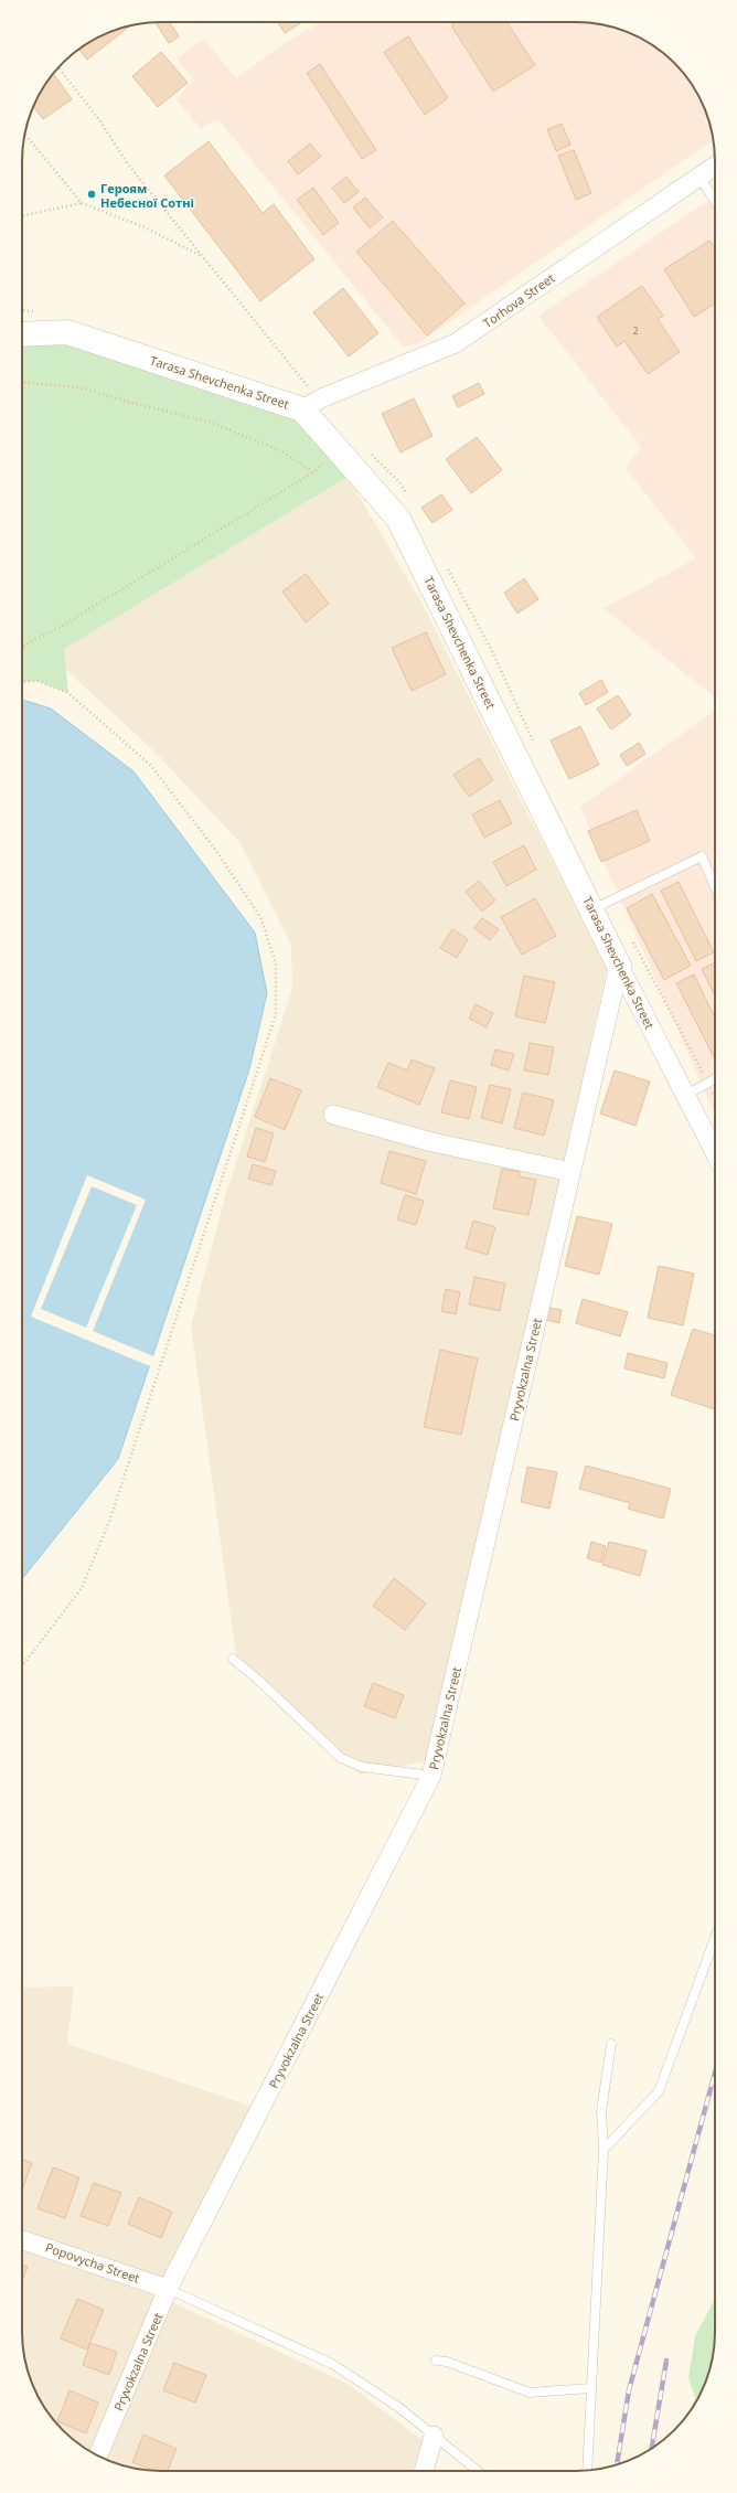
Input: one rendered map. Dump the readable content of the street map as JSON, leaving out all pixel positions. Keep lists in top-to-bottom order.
{
  "streets": {
    "street": [
      "Torhova Street",
      "Tarasa Shevchenka Street",
      "Pryvokzalna Street",
      "Popovycha Street"
    ]
  },
  "crossings": [
    ["Torhova Street", "Tarasa Shevchenka Street"],
    ["Tarasa Shevchenka Street", "Pryvokzalna Street"],
    ["Pryvokzalna Street", "Popovycha Street"]
  ],
  "places": ["Героям Небесної Сотні"],
  "house_numbers": ["2"]
}
